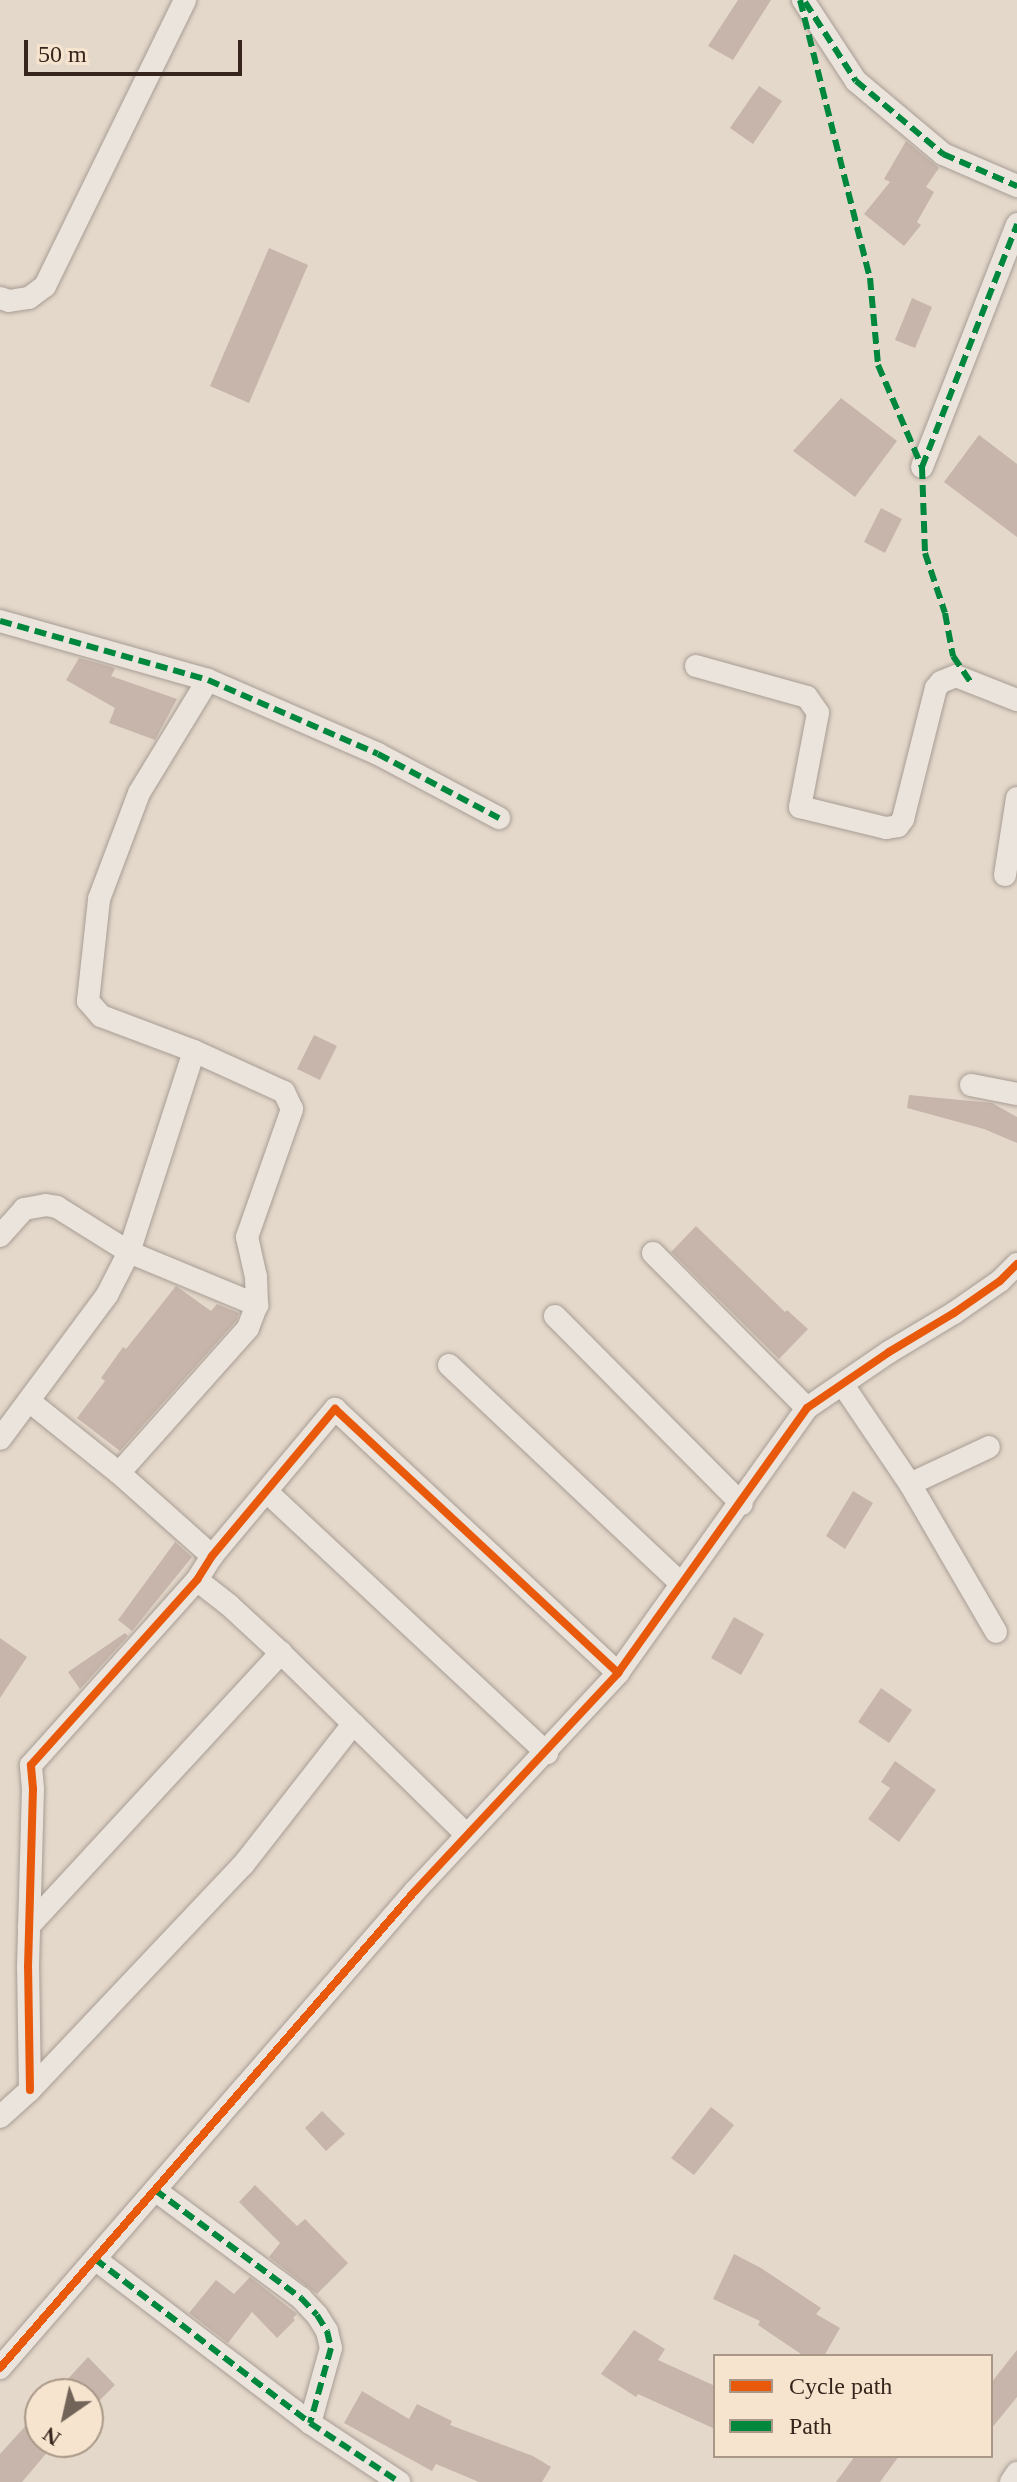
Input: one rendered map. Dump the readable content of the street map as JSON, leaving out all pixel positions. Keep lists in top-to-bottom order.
{
  "legend": ["Cycle path", "Path"],
  "scale_bar": "50 m",
  "north": "bottom left"
}
